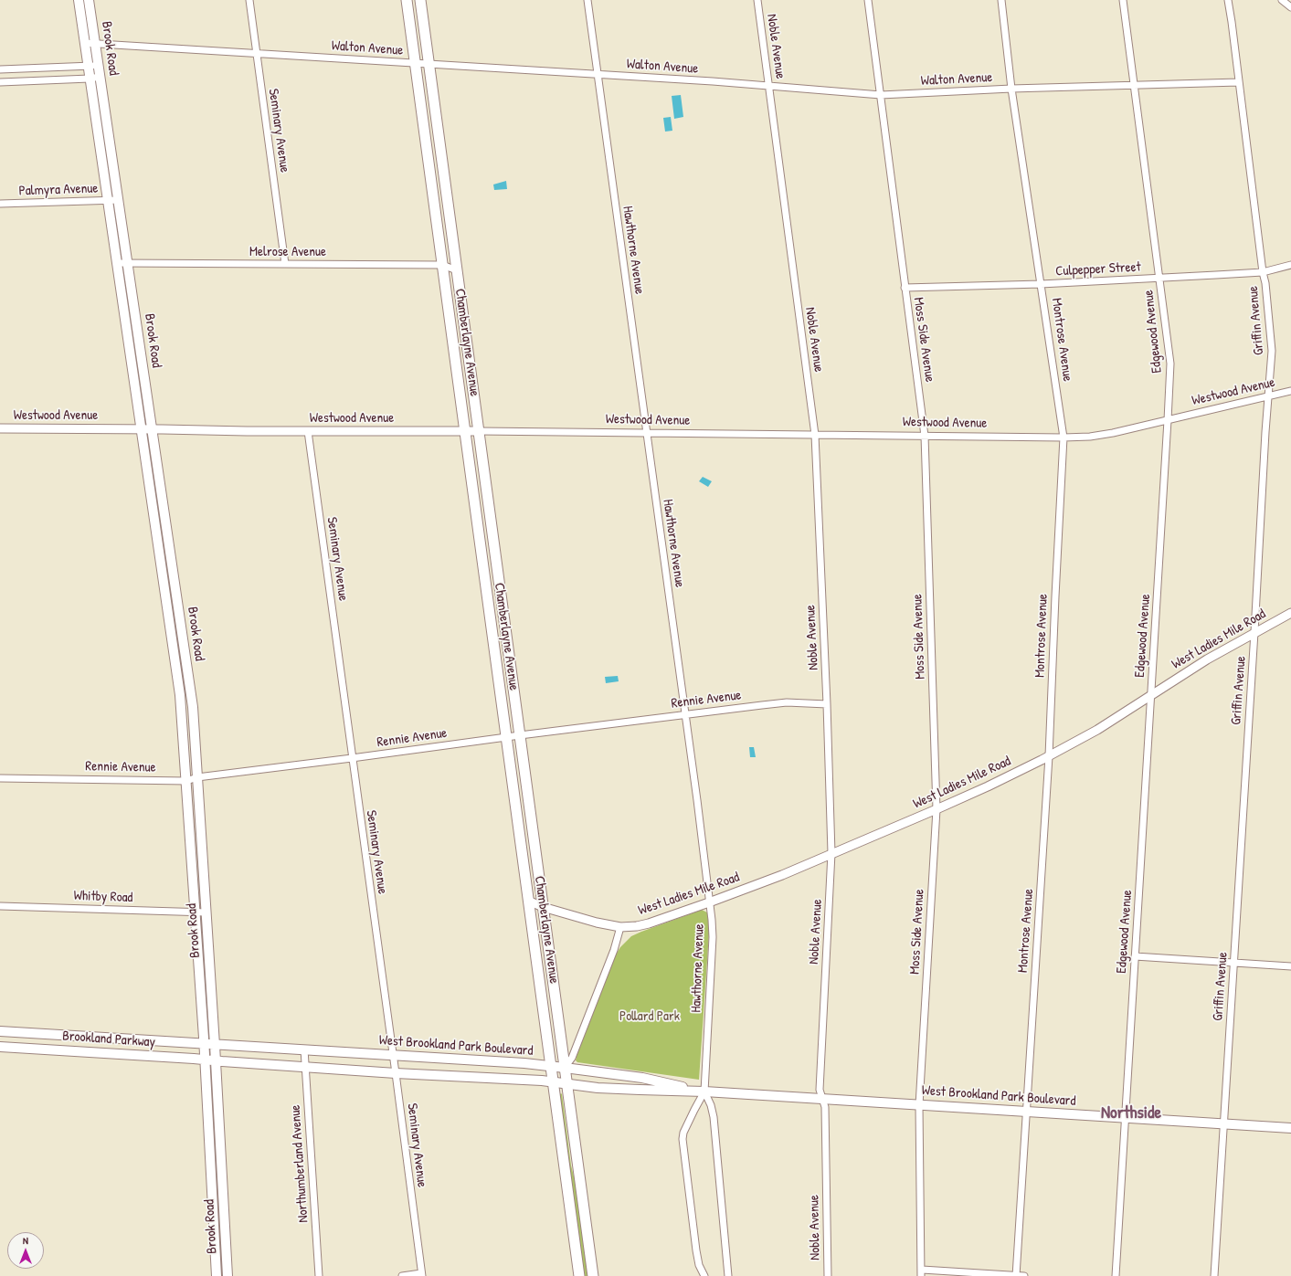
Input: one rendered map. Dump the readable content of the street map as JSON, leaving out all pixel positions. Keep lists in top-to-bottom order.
{
  "streets": {
    "main road": [
      "Brook Road",
      "Chamberlayne Avenue",
      "Brookland Parkway",
      "West Brookland Park Boulevard"
    ],
    "street": [
      "Noble Avenue",
      "Walton Avenue",
      "Seminary Avenue",
      "Palmyra Avenue",
      "Hawthorne Avenue",
      "Melrose Avenue",
      "Culpepper Street",
      "Griffin Avenue",
      "Edgewood Avenue",
      "Moss Side Avenue",
      "Montrose Avenue",
      "Westwood Avenue",
      "West Ladies Mile Road",
      "Rennie Avenue",
      "Whitby Road",
      "Northumberland Avenue"
    ]
  },
  "crossings": [
    ["Noble Avenue", "Walton Avenue"],
    ["Noble Avenue", "Westwood Avenue"],
    ["Noble Avenue", "West Ladies Mile Road"],
    ["Noble Avenue", "Rennie Avenue"],
    ["Noble Avenue", "West Brookland Park Boulevard"],
    ["Brook Road", "Walton Avenue"],
    ["Brook Road", "Palmyra Avenue"],
    ["Brook Road", "Melrose Avenue"],
    ["Brook Road", "Westwood Avenue"],
    ["Brook Road", "Rennie Avenue"],
    ["Brook Road", "Whitby Road"],
    ["Brook Road", "Brookland Parkway"],
    ["Brook Road", "West Brookland Park Boulevard"],
    ["Walton Avenue", "Seminary Avenue"],
    ["Walton Avenue", "Hawthorne Avenue"],
    ["Walton Avenue", "Griffin Avenue"],
    ["Walton Avenue", "Edgewood Avenue"],
    ["Walton Avenue", "Moss Side Avenue"],
    ["Walton Avenue", "Montrose Avenue"],
    ["Walton Avenue", "Chamberlayne Avenue"],
    ["Seminary Avenue", "Melrose Avenue"],
    ["Seminary Avenue", "Westwood Avenue"],
    ["Seminary Avenue", "Rennie Avenue"],
    ["Seminary Avenue", "West Brookland Park Boulevard"],
    ["Hawthorne Avenue", "Westwood Avenue"],
    ["Hawthorne Avenue", "West Ladies Mile Road"],
    ["Hawthorne Avenue", "Rennie Avenue"],
    ["Hawthorne Avenue", "West Brookland Park Boulevard"],
    ["Melrose Avenue", "Chamberlayne Avenue"],
    ["Culpepper Street", "Griffin Avenue"],
    ["Culpepper Street", "Edgewood Avenue"],
    ["Culpepper Street", "Moss Side Avenue"],
    ["Culpepper Street", "Montrose Avenue"],
    ["Griffin Avenue", "Westwood Avenue"],
    ["Griffin Avenue", "West Ladies Mile Road"],
    ["Griffin Avenue", "West Brookland Park Boulevard"],
    ["Edgewood Avenue", "Westwood Avenue"],
    ["Edgewood Avenue", "West Ladies Mile Road"],
    ["Edgewood Avenue", "West Brookland Park Boulevard"],
    ["Moss Side Avenue", "Westwood Avenue"],
    ["Moss Side Avenue", "West Ladies Mile Road"],
    ["Moss Side Avenue", "West Brookland Park Boulevard"],
    ["Montrose Avenue", "Westwood Avenue"],
    ["Montrose Avenue", "West Ladies Mile Road"],
    ["Montrose Avenue", "West Brookland Park Boulevard"],
    ["Chamberlayne Avenue", "Westwood Avenue"],
    ["Chamberlayne Avenue", "West Ladies Mile Road"],
    ["Chamberlayne Avenue", "Rennie Avenue"],
    ["Chamberlayne Avenue", "West Brookland Park Boulevard"],
    ["Brookland Parkway", "West Brookland Park Boulevard"],
    ["West Brookland Park Boulevard", "Northumberland Avenue"]
  ],
  "districts": ["Northside"],
  "parks": ["Pollard Park"],
  "north": "top"
}
